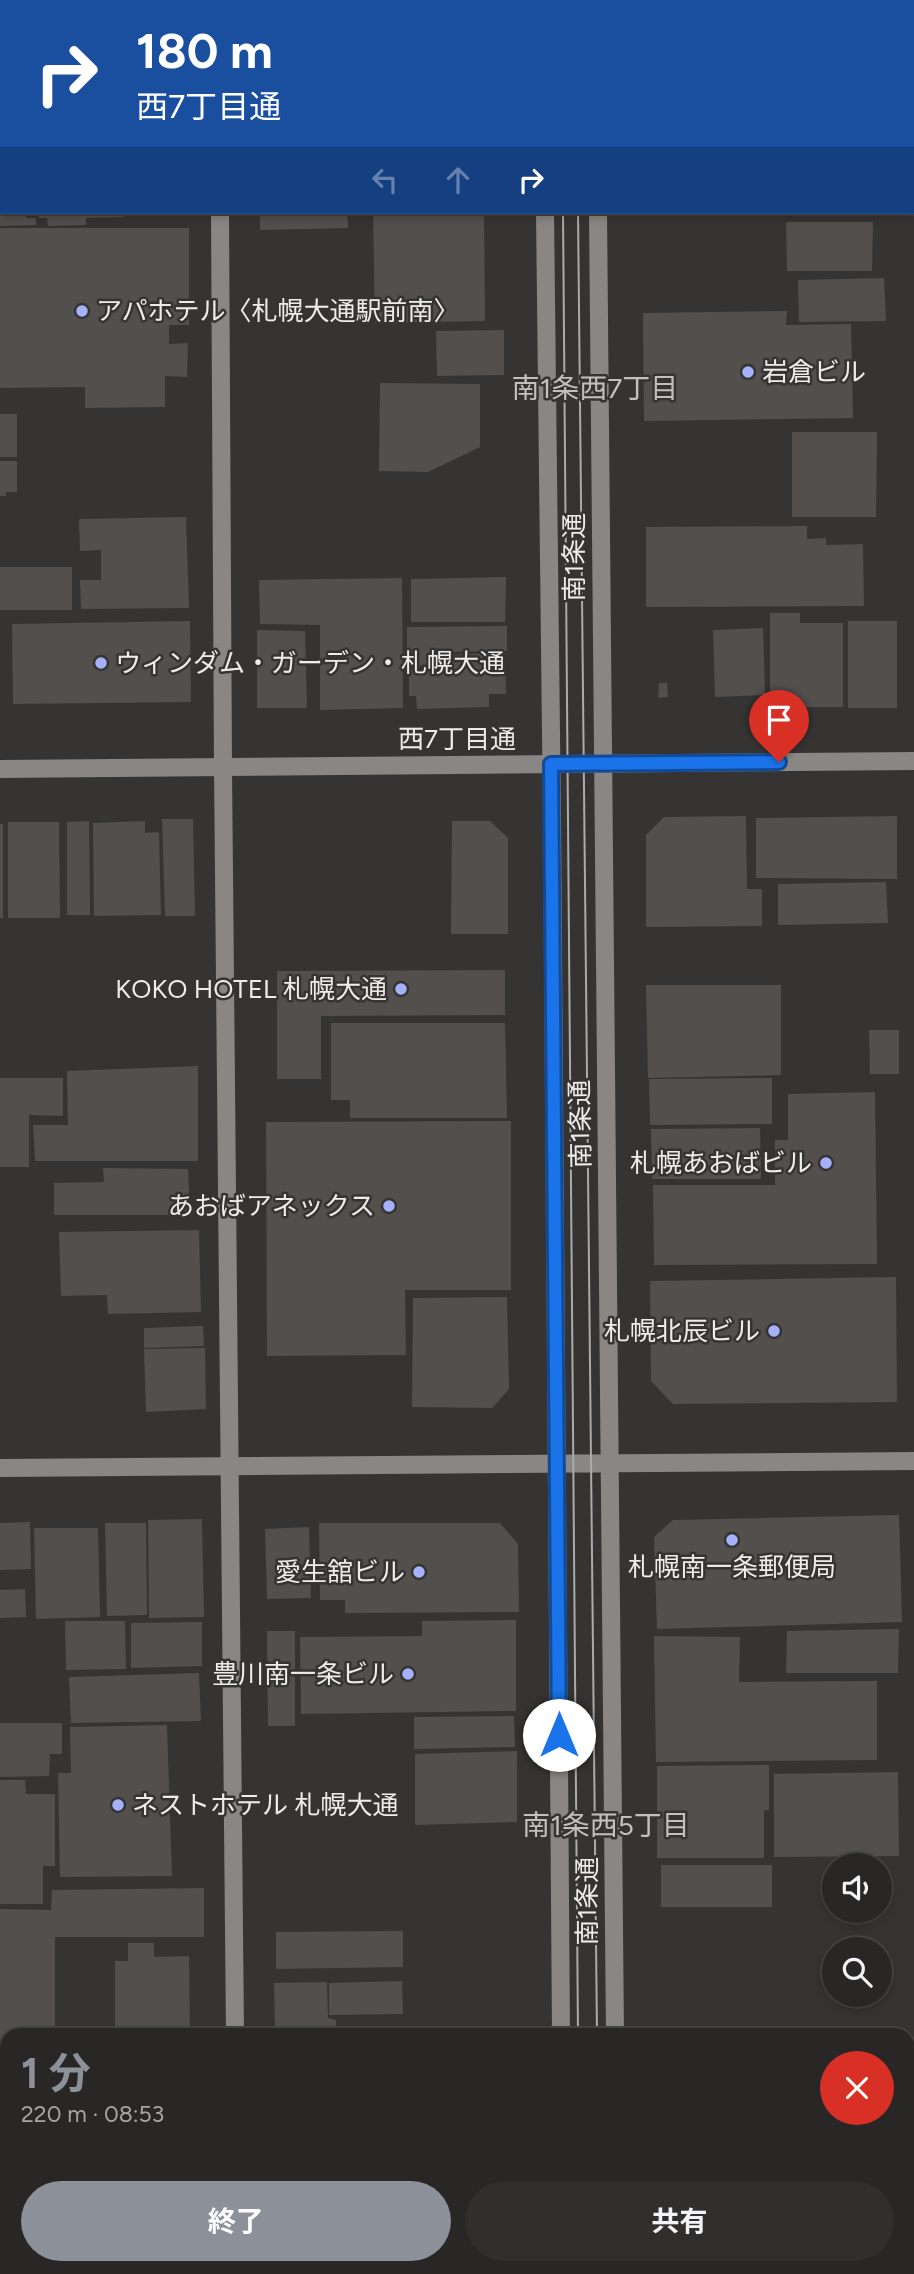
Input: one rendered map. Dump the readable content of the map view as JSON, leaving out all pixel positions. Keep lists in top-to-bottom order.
{
  "streets": {
    "street": ["南1条通", "西7丁目通"]
  },
  "crossings": [
    ["南1条通", "西7丁目通"]
  ],
  "districts": ["南1条西7丁目", "南1条西5丁目"],
  "places": [
    "アパホテル〈札幌大通駅前南〉",
    "岩倉ビル",
    "ウィンダム・ガーデン・札幌大通",
    "KOKO HOTEL 札幌大通",
    "札幌あおばビル",
    "あおばアネックス",
    "札幌北辰ビル",
    "札幌南一条郵便局",
    "愛生舘ビル",
    "豊川南一条ビル",
    "ネストホテル 札幌大通"
  ],
  "page": {
    "turn": ["180 m", "西7丁目通"],
    "heading": ["1 分", "220 m · 08:53"],
    "buttons": ["終了", "共有"]
  }
}
